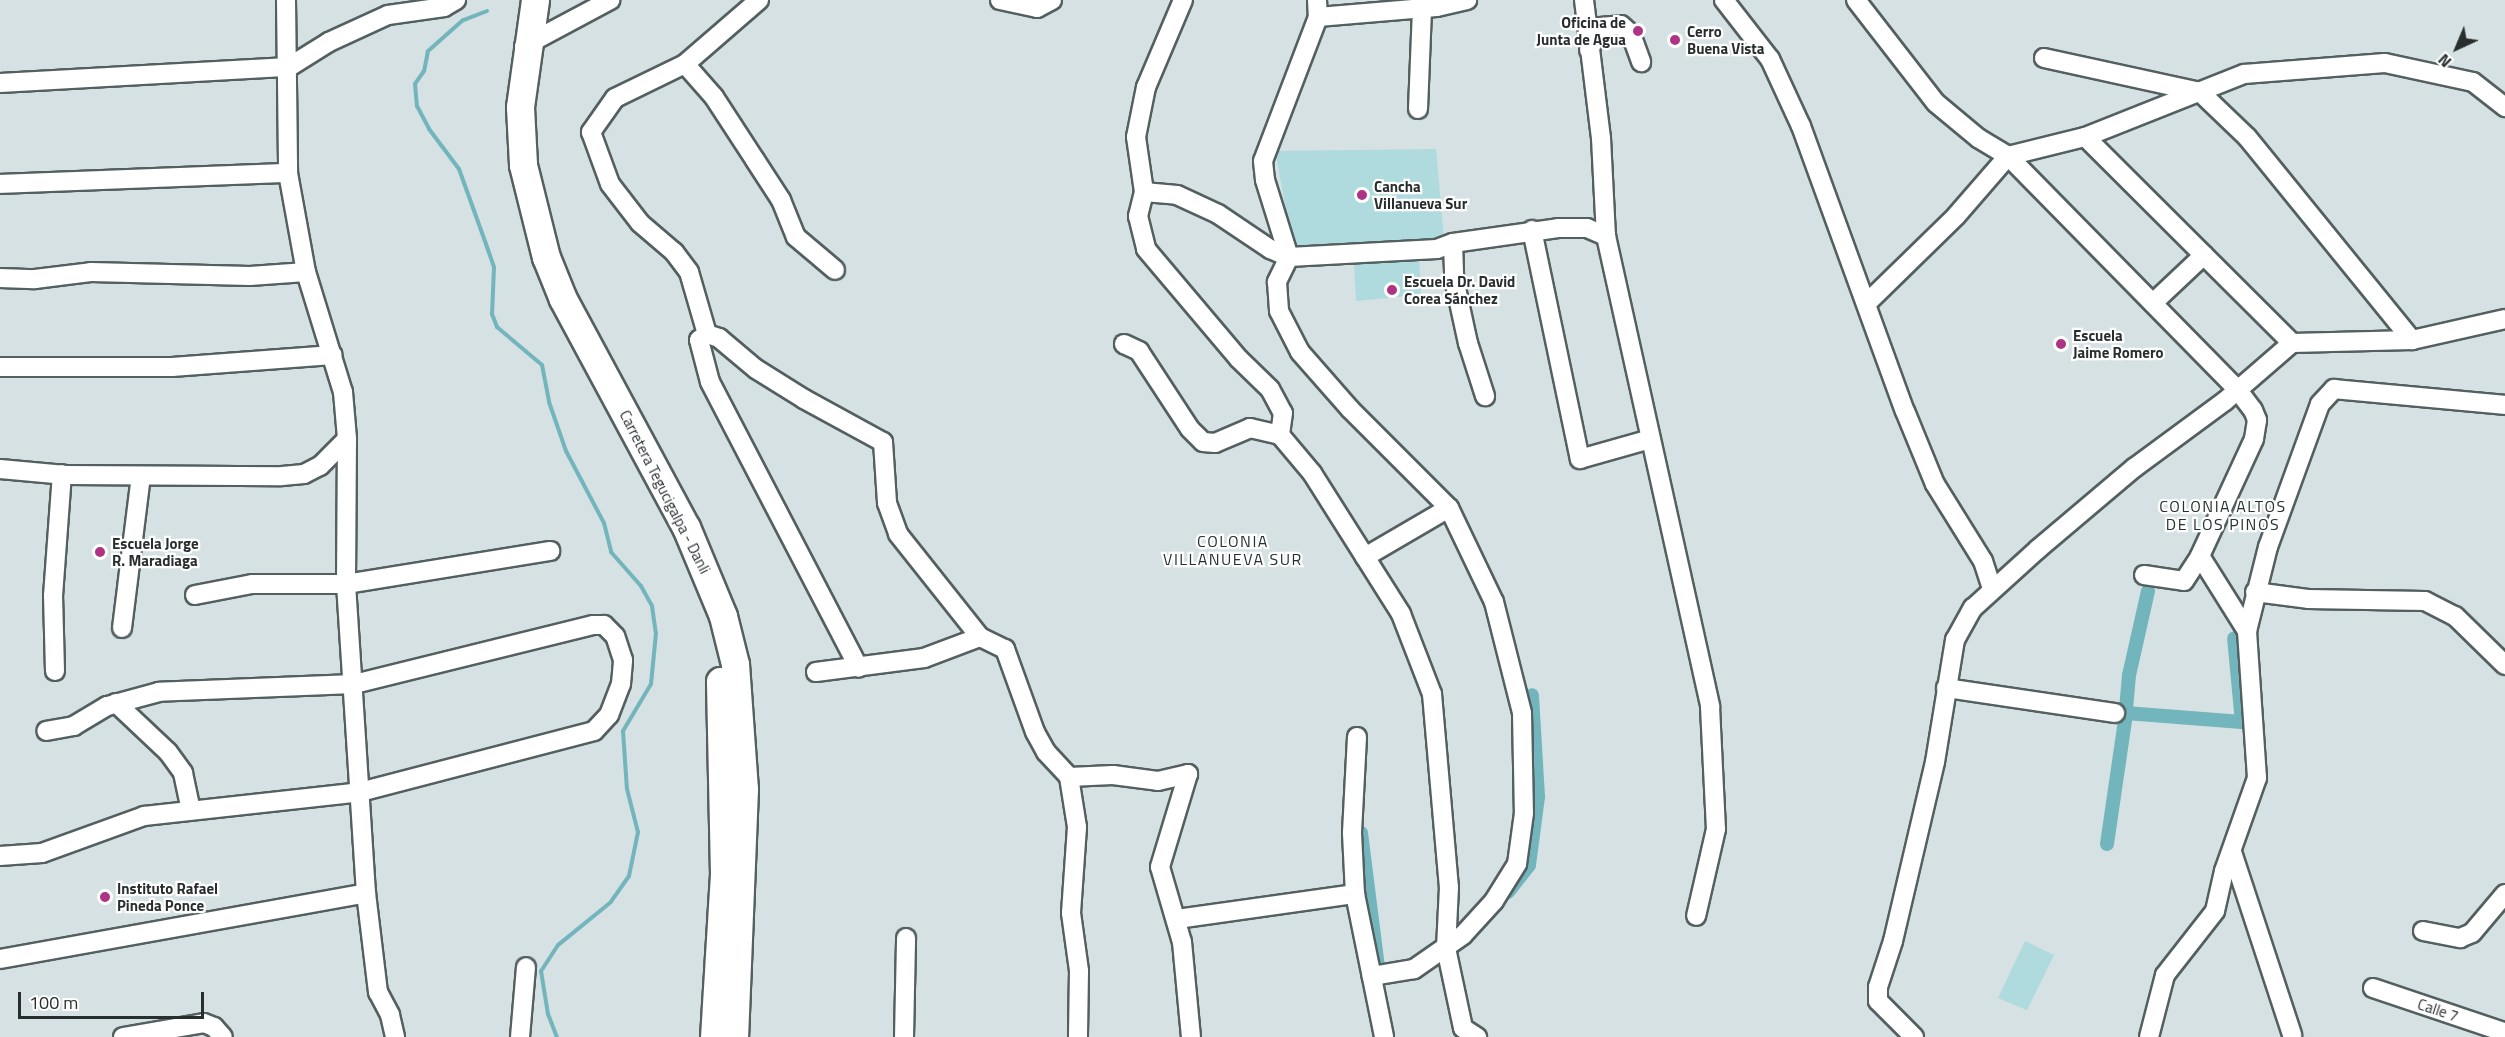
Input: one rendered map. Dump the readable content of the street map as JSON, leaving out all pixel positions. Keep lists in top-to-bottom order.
{
  "streets": {
    "highway": ["Carretera Tegucigalpa - Danli"],
    "street": ["Calle 7"]
  },
  "districts": ["COLONIA ALTOS DE LOS PINOS", "COLONIA VILLANUEVA SUR"],
  "places": [
    "Oficina de Junta de Agua",
    "Cerro Buena Vista",
    "Cancha Villanueva Sur",
    "Escuela Dr. David Corea Sánchez",
    "Escuela Jaime Romero",
    "Escuela Jorge R. Maradiaga",
    "Instituto Rafael Pineda Ponce"
  ],
  "scale_bar": "100 m",
  "north": "bottom left"
}
